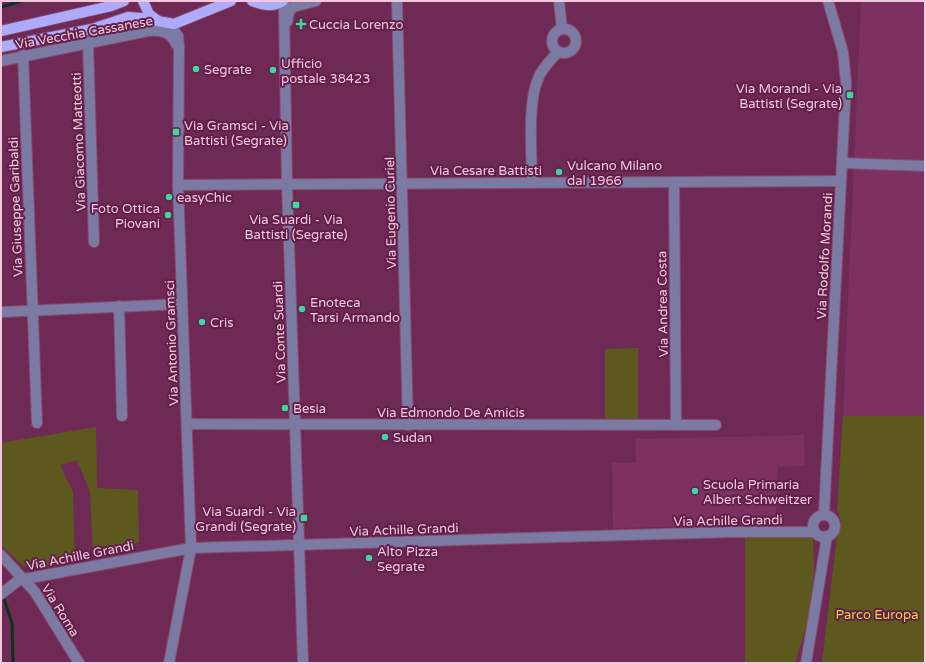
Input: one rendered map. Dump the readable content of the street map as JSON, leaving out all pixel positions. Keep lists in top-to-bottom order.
{
  "streets": {
    "street": [
      "Via Vecchia Cassanese",
      "Via Giacomo Matteotti",
      "Via Cesare Battisti",
      "Via Giuseppe Garibaldi",
      "Via Eugenio Curiel",
      "Via Rodolfo Morandi",
      "Via Andrea Costa",
      "Via Conte Suardi",
      "Via Antonio Gramsci",
      "Via Edmondo De Amicis",
      "Via Achille Grandi",
      "Via Roma"
    ]
  },
  "crossings": [
    ["Via Vecchia Cassanese", "Via Giacomo Matteotti"],
    ["Via Vecchia Cassanese", "Via Giuseppe Garibaldi"],
    ["Via Vecchia Cassanese", "Via Antonio Gramsci"],
    ["Via Cesare Battisti", "Via Eugenio Curiel"],
    ["Via Cesare Battisti", "Via Rodolfo Morandi"],
    ["Via Cesare Battisti", "Via Andrea Costa"],
    ["Via Cesare Battisti", "Via Conte Suardi"],
    ["Via Cesare Battisti", "Via Antonio Gramsci"],
    ["Via Eugenio Curiel", "Via Edmondo De Amicis"],
    ["Via Rodolfo Morandi", "Via Achille Grandi"],
    ["Via Andrea Costa", "Via Edmondo De Amicis"],
    ["Via Conte Suardi", "Via Edmondo De Amicis"],
    ["Via Conte Suardi", "Via Achille Grandi"],
    ["Via Antonio Gramsci", "Via Edmondo De Amicis"],
    ["Via Antonio Gramsci", "Via Achille Grandi"],
    ["Via Achille Grandi", "Via Roma"]
  ],
  "parks": ["Parco Europa"],
  "places": {
    "health": ["Cuccia Lorenzo"],
    "other": [
      "Segrate",
      "Ufficio postale 38423",
      "Vulcano Milano dal 1966",
      "easyChic",
      "Foto Ottica Piovani",
      "Enoteca Tarsi Armando",
      "Cris",
      "Besia",
      "Sudan",
      "Scuola Primaria Albert Schweitzer",
      "Alto Pizza Segrate"
    ],
    "transit": [
      "Via Morandi - Via Battisti (Segrate)",
      "Via Gramsci - Via Battisti (Segrate)",
      "Via Suardi - Via Battisti (Segrate)",
      "Via Suardi - Via Grandi (Segrate)"
    ]
  }
}
